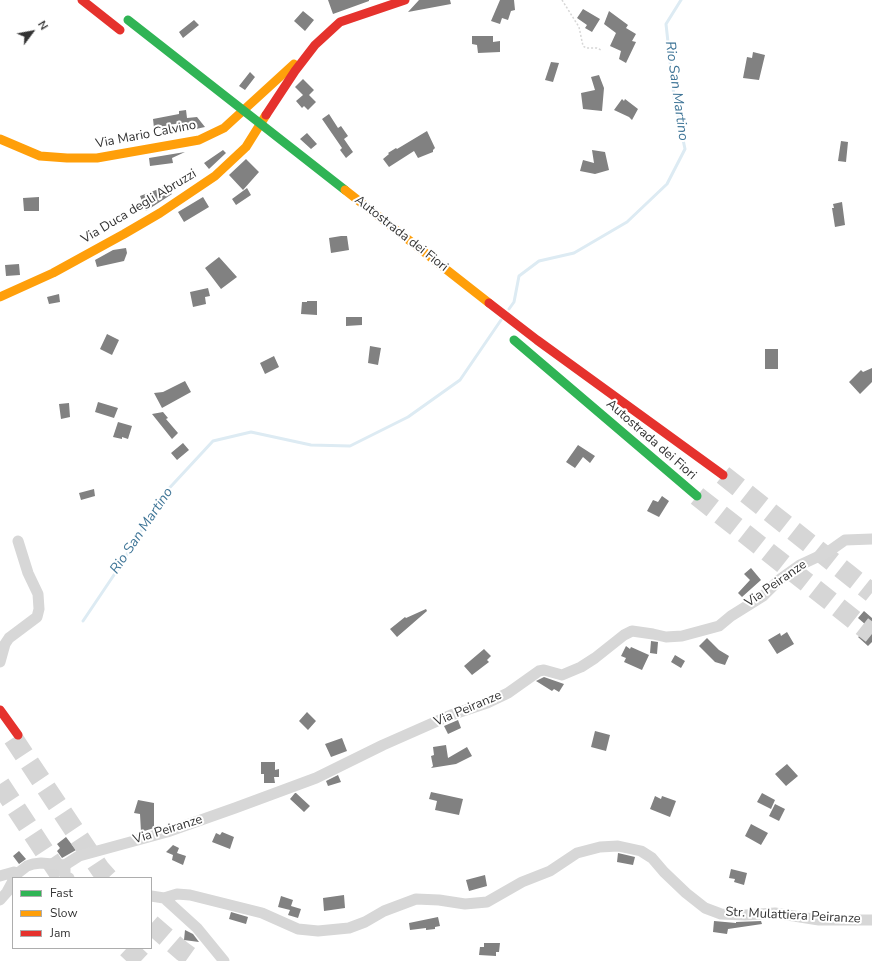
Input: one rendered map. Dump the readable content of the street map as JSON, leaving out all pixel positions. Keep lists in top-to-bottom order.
{
  "streets": {
    "main road": ["Via Mario Calvino", "Via Duca degli Abruzzi", "Autostrada dei Fiori"],
    "street": ["Via Peiranze", "Str. Mulattiera Peiranze"]
  },
  "crossings": [
    ["Via Mario Calvino", "Via Duca degli Abruzzi"]
  ],
  "water": ["Rio San Martino"],
  "legend": ["Fast", "Slow", "Jam"],
  "north": "top right"
}
